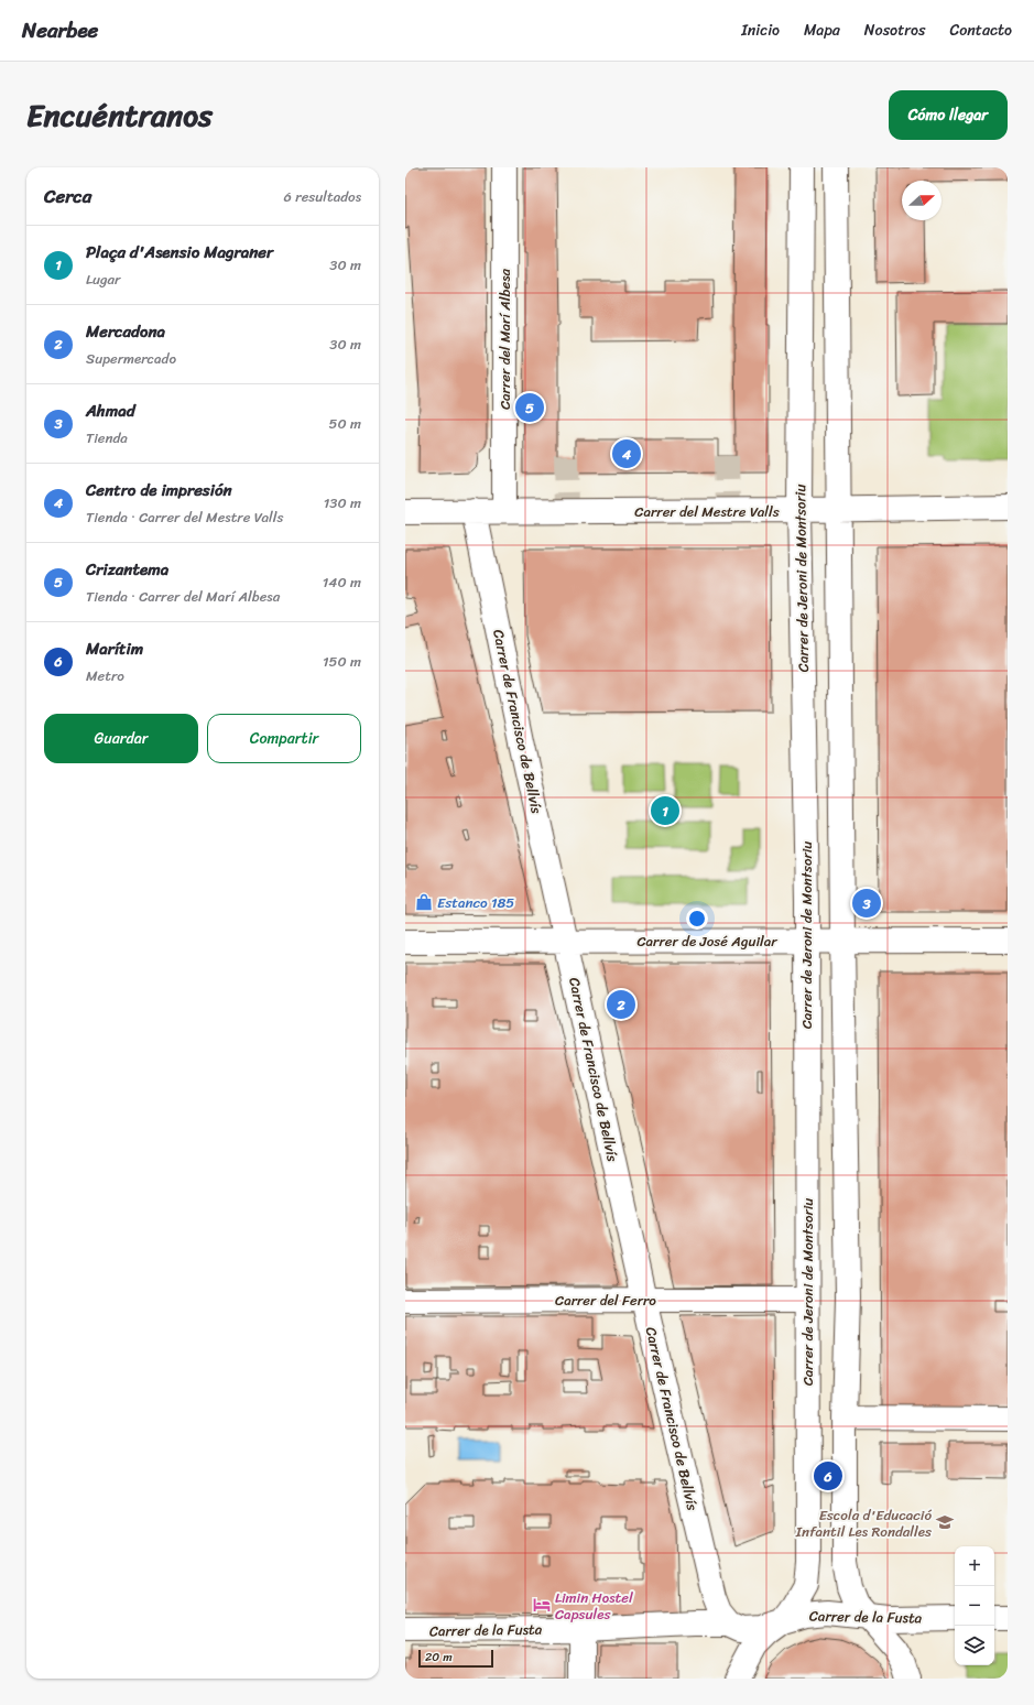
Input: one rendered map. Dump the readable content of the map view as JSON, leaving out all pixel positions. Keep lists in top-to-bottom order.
{
  "streets": {
    "street": [
      "Carrer del Marí Albesa",
      "Carrer del Mestre Valls",
      "Carrer de Jeroni de Montsoriu",
      "Carrer de Francisco de Bellvís",
      "Carrer de José Aguilar",
      "Carrer del Ferro",
      "Carrer de la Fusta"
    ]
  },
  "crossings": [
    ["Carrer del Marí Albesa", "Carrer del Mestre Valls"],
    ["Carrer del Mestre Valls", "Carrer de Jeroni de Montsoriu"],
    ["Carrer del Mestre Valls", "Carrer de Francisco de Bellvís"],
    ["Carrer de Jeroni de Montsoriu", "Carrer de José Aguilar"],
    ["Carrer de Jeroni de Montsoriu", "Carrer del Ferro"],
    ["Carrer de Jeroni de Montsoriu", "Carrer de la Fusta"],
    ["Carrer de Francisco de Bellvís", "Carrer de José Aguilar"],
    ["Carrer de Francisco de Bellvís", "Carrer del Ferro"],
    ["Carrer de Francisco de Bellvís", "Carrer de la Fusta"]
  ],
  "places": {
    "shop": ["Estanco 185"],
    "school or university": ["Escola d'Educació Infantil Les Rondalles"],
    "hotel": ["Limin Hostel Capsules"]
  },
  "scale_bar": "20 m",
  "north": "right",
  "page": {
    "header": "Nearbee",
    "nav": [
      "Inicio",
      "Mapa",
      "Nosotros",
      "Contacto"
    ],
    "title": "Encuéntranos",
    "buttons": [
      "Cómo llegar",
      ["Guardar", "Compartir"]
    ],
    "heading": ["Cerca", "6 resultados"],
    "list": [
      {
        "mark": "1",
        "name": "Plaça d'Asensio Magraner",
        "note": "Lugar",
        "value": "30 m"
      },
      {
        "mark": "2",
        "name": "Mercadona",
        "note": "Supermercado",
        "value": "30 m"
      },
      {
        "mark": "3",
        "name": "Ahmad",
        "note": "Tienda",
        "value": "50 m"
      },
      {
        "mark": "4",
        "name": "Centro de impresión",
        "note": "Tienda · Carrer del Mestre Valls",
        "value": "130 m"
      },
      {
        "mark": "5",
        "name": "Crizantema",
        "note": "Tienda · Carrer del Marí Albesa",
        "value": "140 m"
      },
      {
        "mark": "6",
        "name": "Marítim",
        "note": "Metro",
        "value": "150 m"
      }
    ],
    "pins": [
      "5",
      "4",
      "1",
      "3",
      "2",
      "6"
    ],
    "map_buttons": ["+", "−"],
    "scale": "20 m"
  }
}
